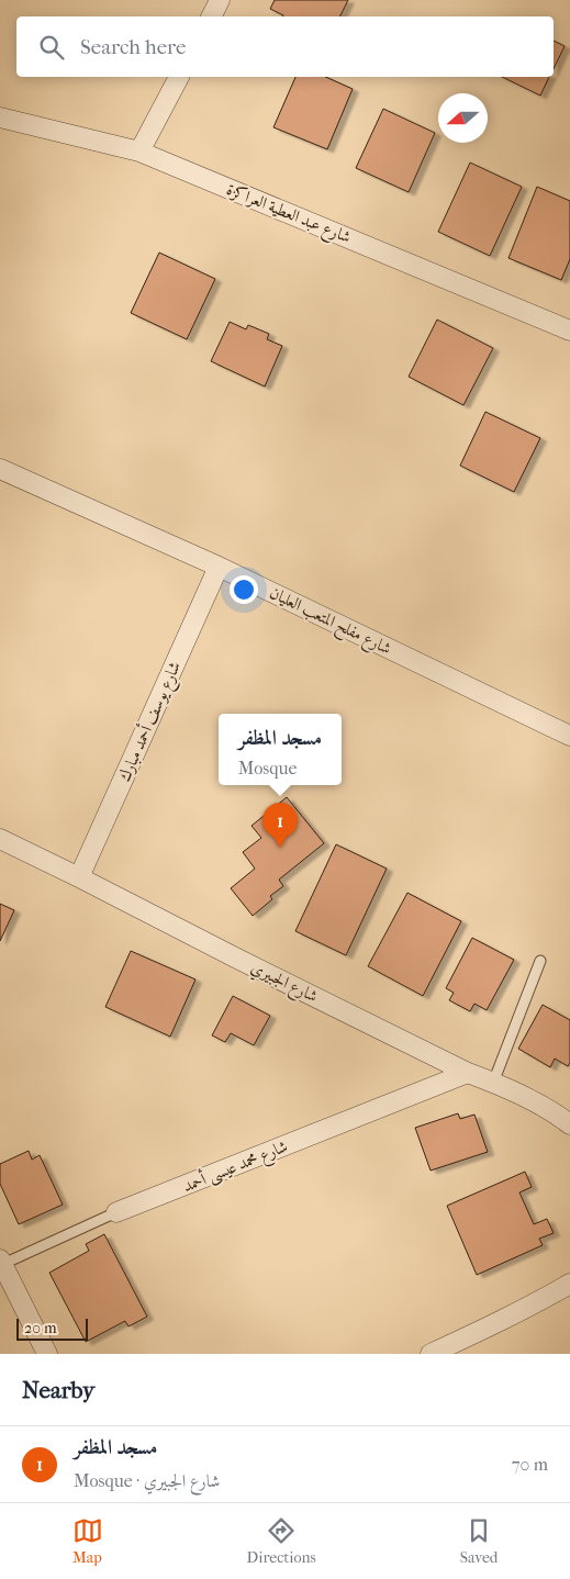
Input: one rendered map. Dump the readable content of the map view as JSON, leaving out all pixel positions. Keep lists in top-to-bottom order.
{
  "streets": {
    "street": [
      "شارع عبد العطية العراكزة",
      "شارع مفلح المتعب العليان",
      "شارع يوسف أحمد مبارك",
      "شارع الجبيري",
      "شارع محمد عيسى أحمد"
    ]
  },
  "crossings": [
    ["شارع مفلح المتعب العليان", "شارع يوسف أحمد مبارك"],
    ["شارع يوسف أحمد مبارك", "شارع الجبيري"],
    ["شارع الجبيري", "شارع محمد عيسى أحمد"]
  ],
  "scale_bar": "20 m",
  "north": "left",
  "page": {
    "search": "Search here",
    "popup": ["مسجد المظفر", "Mosque"],
    "pins": "1",
    "scale": "20 m",
    "heading": "Nearby",
    "list": [
      {
        "mark": "1",
        "name": "مسجد المظفر",
        "note": "Mosque · شارع الجبيري",
        "value": "70 m"
      }
    ],
    "nav": ["Map", "Directions", "Saved"]
  }
}
